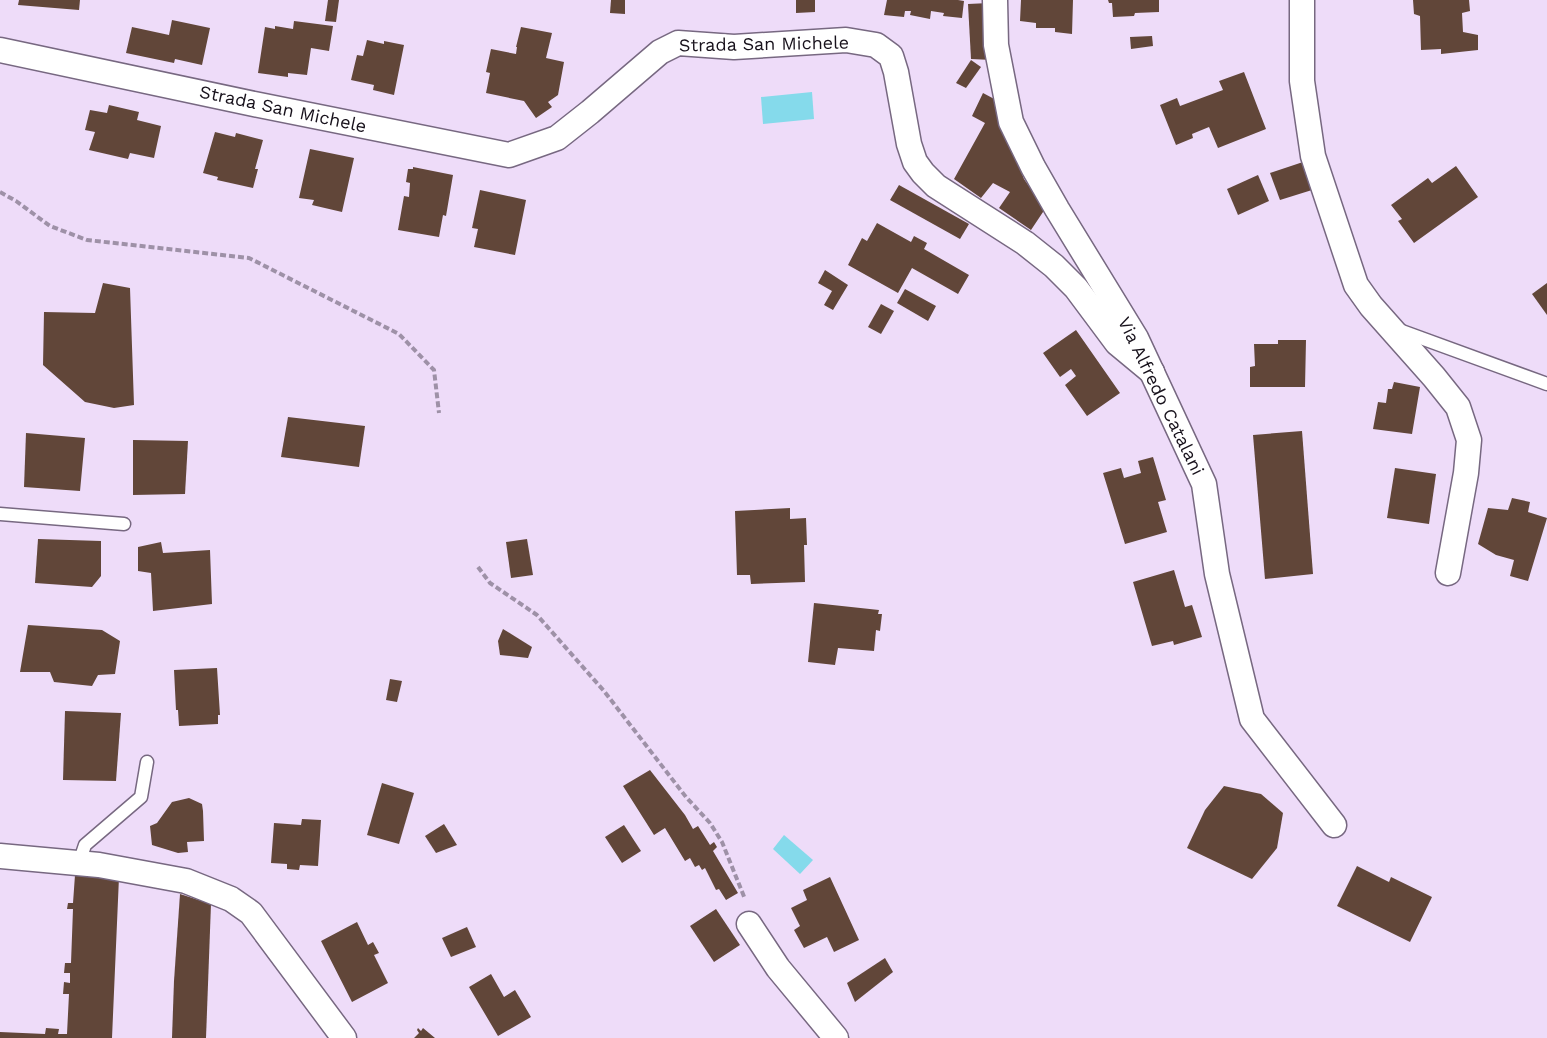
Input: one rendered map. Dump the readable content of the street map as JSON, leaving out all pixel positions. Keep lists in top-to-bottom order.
{
  "streets": {
    "street": ["Strada San Michele", "Via Alfredo Catalani"]
  },
  "crossings": [
    ["Strada San Michele", "Via Alfredo Catalani"]
  ]
}
